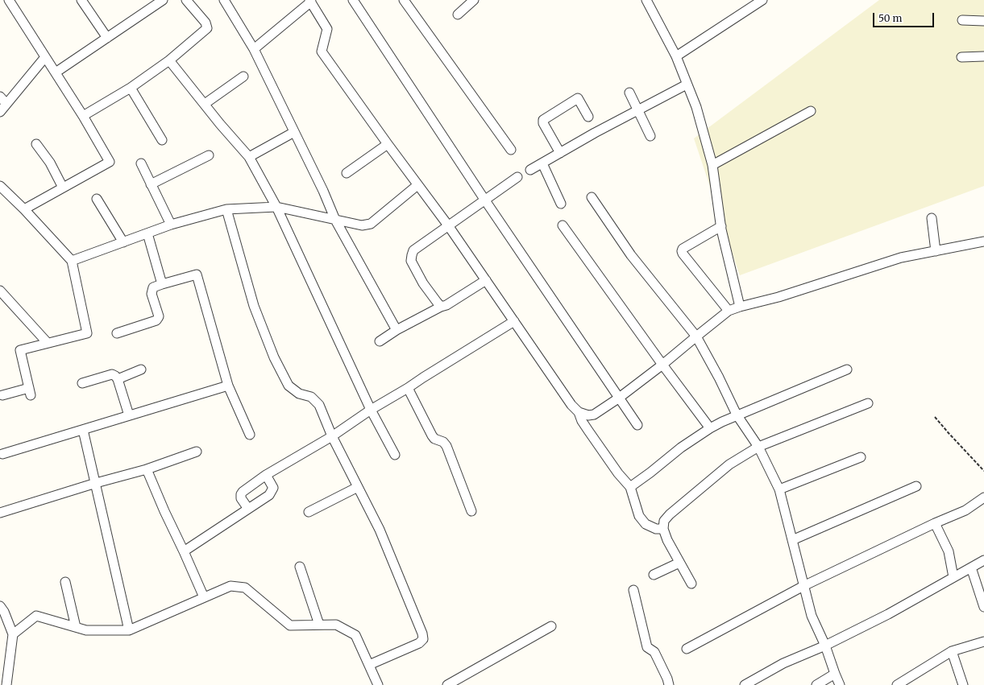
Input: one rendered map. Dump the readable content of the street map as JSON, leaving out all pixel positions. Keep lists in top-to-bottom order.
{
  "scale_bar": "50 m"
}
